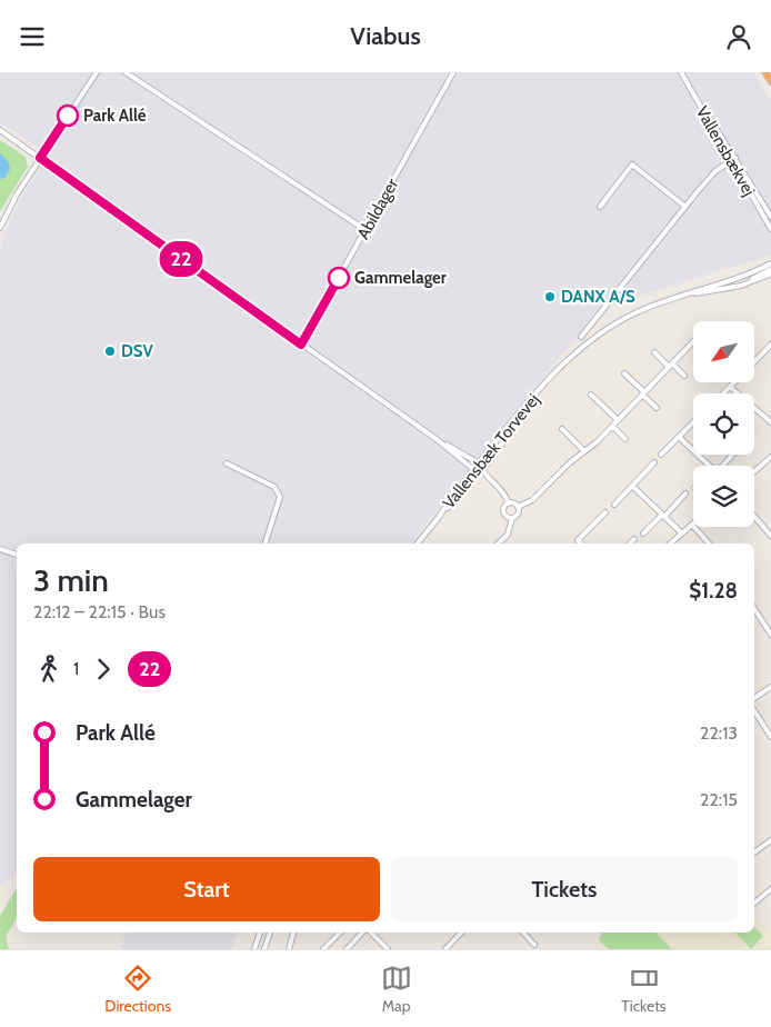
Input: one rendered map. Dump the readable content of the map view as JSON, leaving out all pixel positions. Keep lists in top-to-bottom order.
{
  "streets": {
    "street": ["Vallensbækvej", "Abildager", "Vallensbæk Torvevej"]
  },
  "places": [
    "Park Allé",
    "Gammelager",
    "DANX A/S",
    "DSV"
  ],
  "lines": ["bus line 22"],
  "north": "bottom left",
  "page": {
    "header": "Viabus",
    "on_map": "22",
    "heading": ["3 min", "22:12 – 22:15 · Bus", "$1.28"],
    "legs": ["1", "22"],
    "list": [
      {
        "name": "Park Allé",
        "value": "22:13"
      },
      {
        "name": "Gammelager",
        "value": "22:15"
      }
    ],
    "buttons": ["Start", "Tickets"],
    "tabs": ["Directions", "Map", "Tickets"]
  }
}
